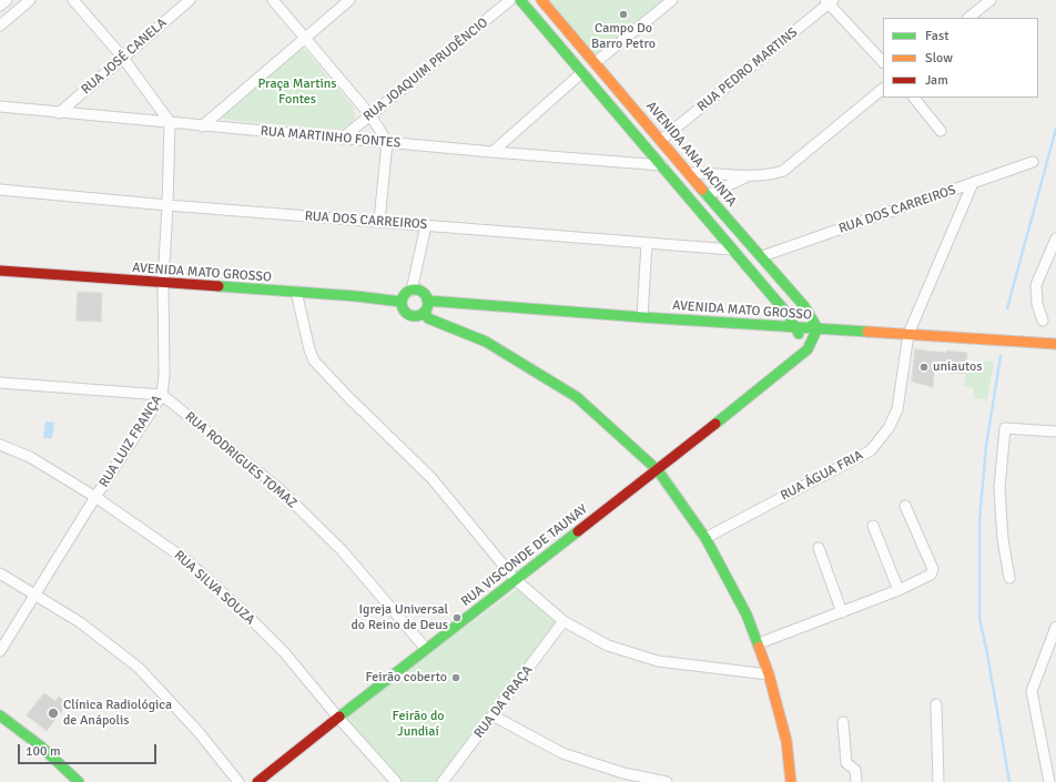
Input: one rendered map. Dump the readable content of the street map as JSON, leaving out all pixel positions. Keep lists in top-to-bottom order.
{
  "streets": {
    "main road": ["AVENIDA ANA JACINTA", "AVENIDA MATO GROSSO", "RUA VISCONDE DE TAUNAY"],
    "street": [
      "RUA JOSÉ CANELA",
      "RUA JOAQUIM PRUDÊNCIO",
      "RUA PEDRO MARTINS",
      "RUA MARTINHO FONTES",
      "RUA DOS CARREIROS",
      "RUA LUIZ FRANÇA",
      "RUA RODRIGUES TOMAZ",
      "RUA ÁGUA FRIA",
      "RUA SILVA SOUZA",
      "RUA DA PRAÇA"
    ]
  },
  "crossings": [
    ["RUA JOSÉ CANELA", "RUA MARTINHO FONTES"],
    ["RUA JOAQUIM PRUDÊNCIO", "RUA MARTINHO FONTES"],
    ["RUA PEDRO MARTINS", "AVENIDA ANA JACINTA"],
    ["RUA MARTINHO FONTES", "RUA LUIZ FRANÇA"],
    ["AVENIDA ANA JACINTA", "RUA DOS CARREIROS"],
    ["AVENIDA ANA JACINTA", "AVENIDA MATO GROSSO"],
    ["AVENIDA ANA JACINTA", "RUA VISCONDE DE TAUNAY"],
    ["RUA DOS CARREIROS", "RUA LUIZ FRANÇA"],
    ["RUA DOS CARREIROS", "RUA ÁGUA FRIA"],
    ["AVENIDA MATO GROSSO", "RUA LUIZ FRANÇA"],
    ["AVENIDA MATO GROSSO", "RUA ÁGUA FRIA"],
    ["AVENIDA MATO GROSSO", "RUA VISCONDE DE TAUNAY"],
    ["RUA LUIZ FRANÇA", "RUA RODRIGUES TOMAZ"],
    ["RUA LUIZ FRANÇA", "RUA SILVA SOUZA"],
    ["RUA RODRIGUES TOMAZ", "RUA VISCONDE DE TAUNAY"],
    ["RUA VISCONDE DE TAUNAY", "RUA SILVA SOUZA"]
  ],
  "parks": ["Praça Martins Fontes", "Feirão do Jundiaí"],
  "places": [
    "Campo Do Barro Petro",
    "uniautos",
    "Igreja Universal do Reino de Deus",
    "Feirão coberto",
    "Clínica Radiológica de Anápolis"
  ],
  "legend": ["Fast", "Slow", "Jam"],
  "scale_bar": "100 m"
}
